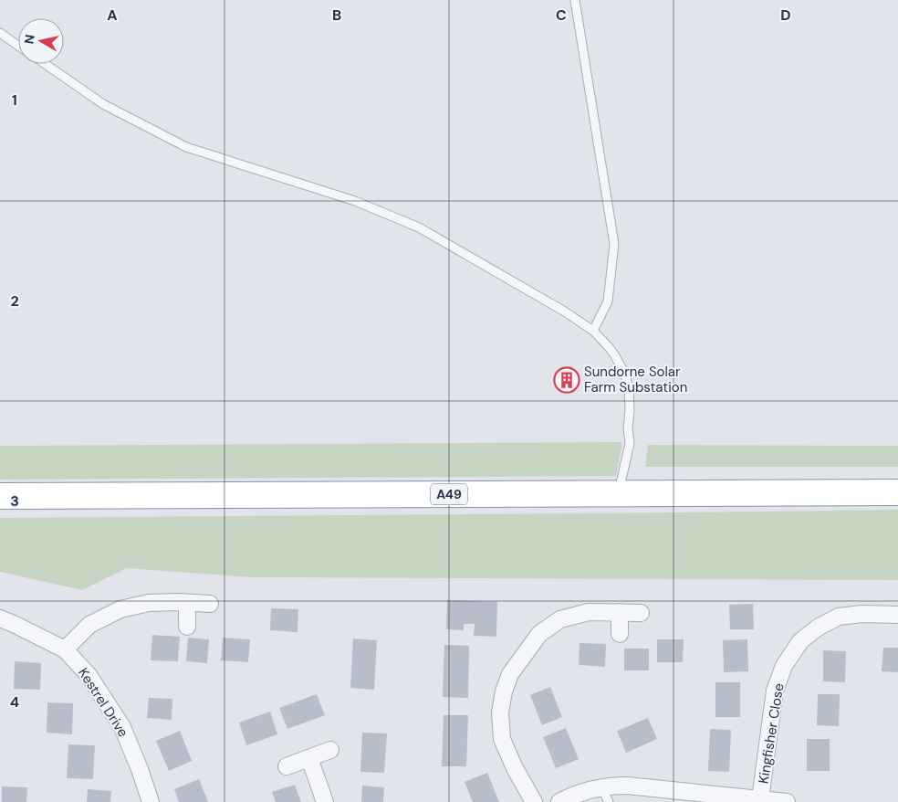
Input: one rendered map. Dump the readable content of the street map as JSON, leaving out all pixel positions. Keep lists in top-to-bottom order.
{
  "streets": {
    "highway": ["A49"],
    "street": ["Kestrel Drive", "Kingfisher Close"]
  },
  "places": {
    "building": ["Sundorne Solar Farm Substation"]
  },
  "north": "left",
  "grid": {
    "columns": [
      "A",
      "B",
      "C",
      "D"
    ],
    "rows": [
      "1",
      "2",
      "3",
      "4"
    ]
  }
}
